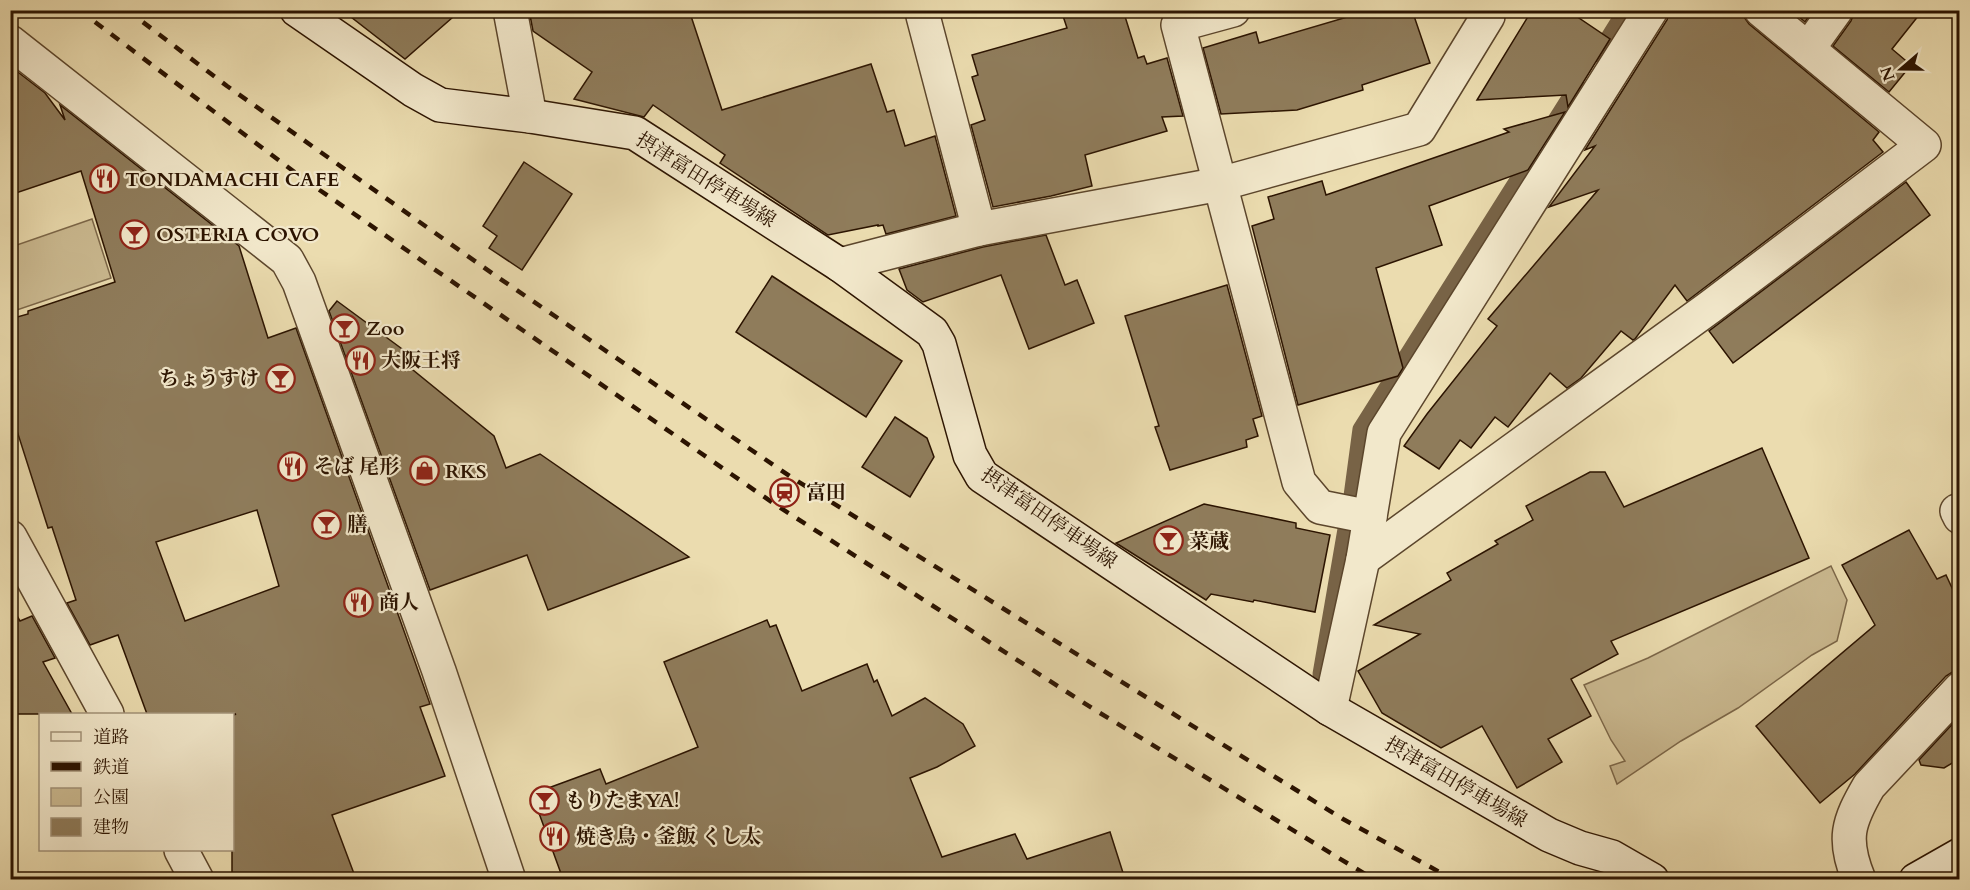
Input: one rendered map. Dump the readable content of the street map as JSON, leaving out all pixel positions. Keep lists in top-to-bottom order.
{
  "streets": {
    "street": ["摂津富田停車場線"]
  },
  "places": {
    "restaurant": [
      "TONDAMACHI CAFE",
      "大阪王将",
      "そば 尾形",
      "商人",
      "焼き鳥・釜飯 くし太"
    ],
    "bar": [
      "OSTERIA COVO",
      "Zoo",
      "ちょうすけ",
      "膳",
      "菜蔵",
      "もりたまYA!"
    ],
    "shop": ["RKS"],
    "station": ["富田"]
  },
  "legend": [
    "道路",
    "鉄道",
    "公園",
    "建物"
  ],
  "north": "left"
}
